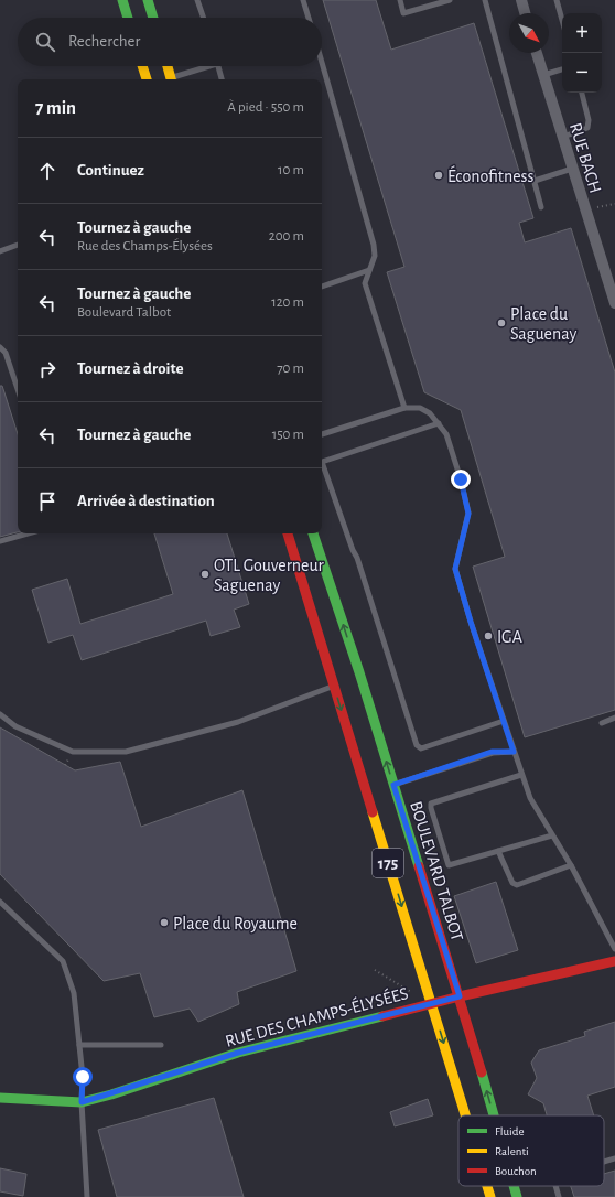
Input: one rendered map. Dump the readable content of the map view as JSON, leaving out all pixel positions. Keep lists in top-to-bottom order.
{
  "streets": {
    "main road": ["175", "BOULEVARD TALBOT", "RUE DES CHAMPS-ÉLYSÉES"],
    "street": ["RUE BACH"]
  },
  "crossings": [
    ["175", "RUE DES CHAMPS-ÉLYSÉES"],
    ["BOULEVARD TALBOT", "RUE DES CHAMPS-ÉLYSÉES"]
  ],
  "places": [
    "Éconofitness",
    "Place du Saguenay",
    "OTL Gouverneur Saguenay",
    "IGA",
    "Place du Royaume"
  ],
  "legend": ["Fluide", "Ralenti", "Bouchon"],
  "north": "bottom right",
  "page": {
    "map_buttons": ["+", "−"],
    "search": "Rechercher",
    "heading": ["7 min", "À pied · 550 m"],
    "list": [
      ["Continuez", "10 m"],
      ["Tournez à gauche", "Rue des Champs-Élysées", "200 m"],
      ["Tournez à gauche", "Boulevard Talbot", "120 m"],
      ["Tournez à droite", "70 m"],
      ["Tournez à gauche", "150 m"],
      "Arrivée à destination"
    ]
  }
}
